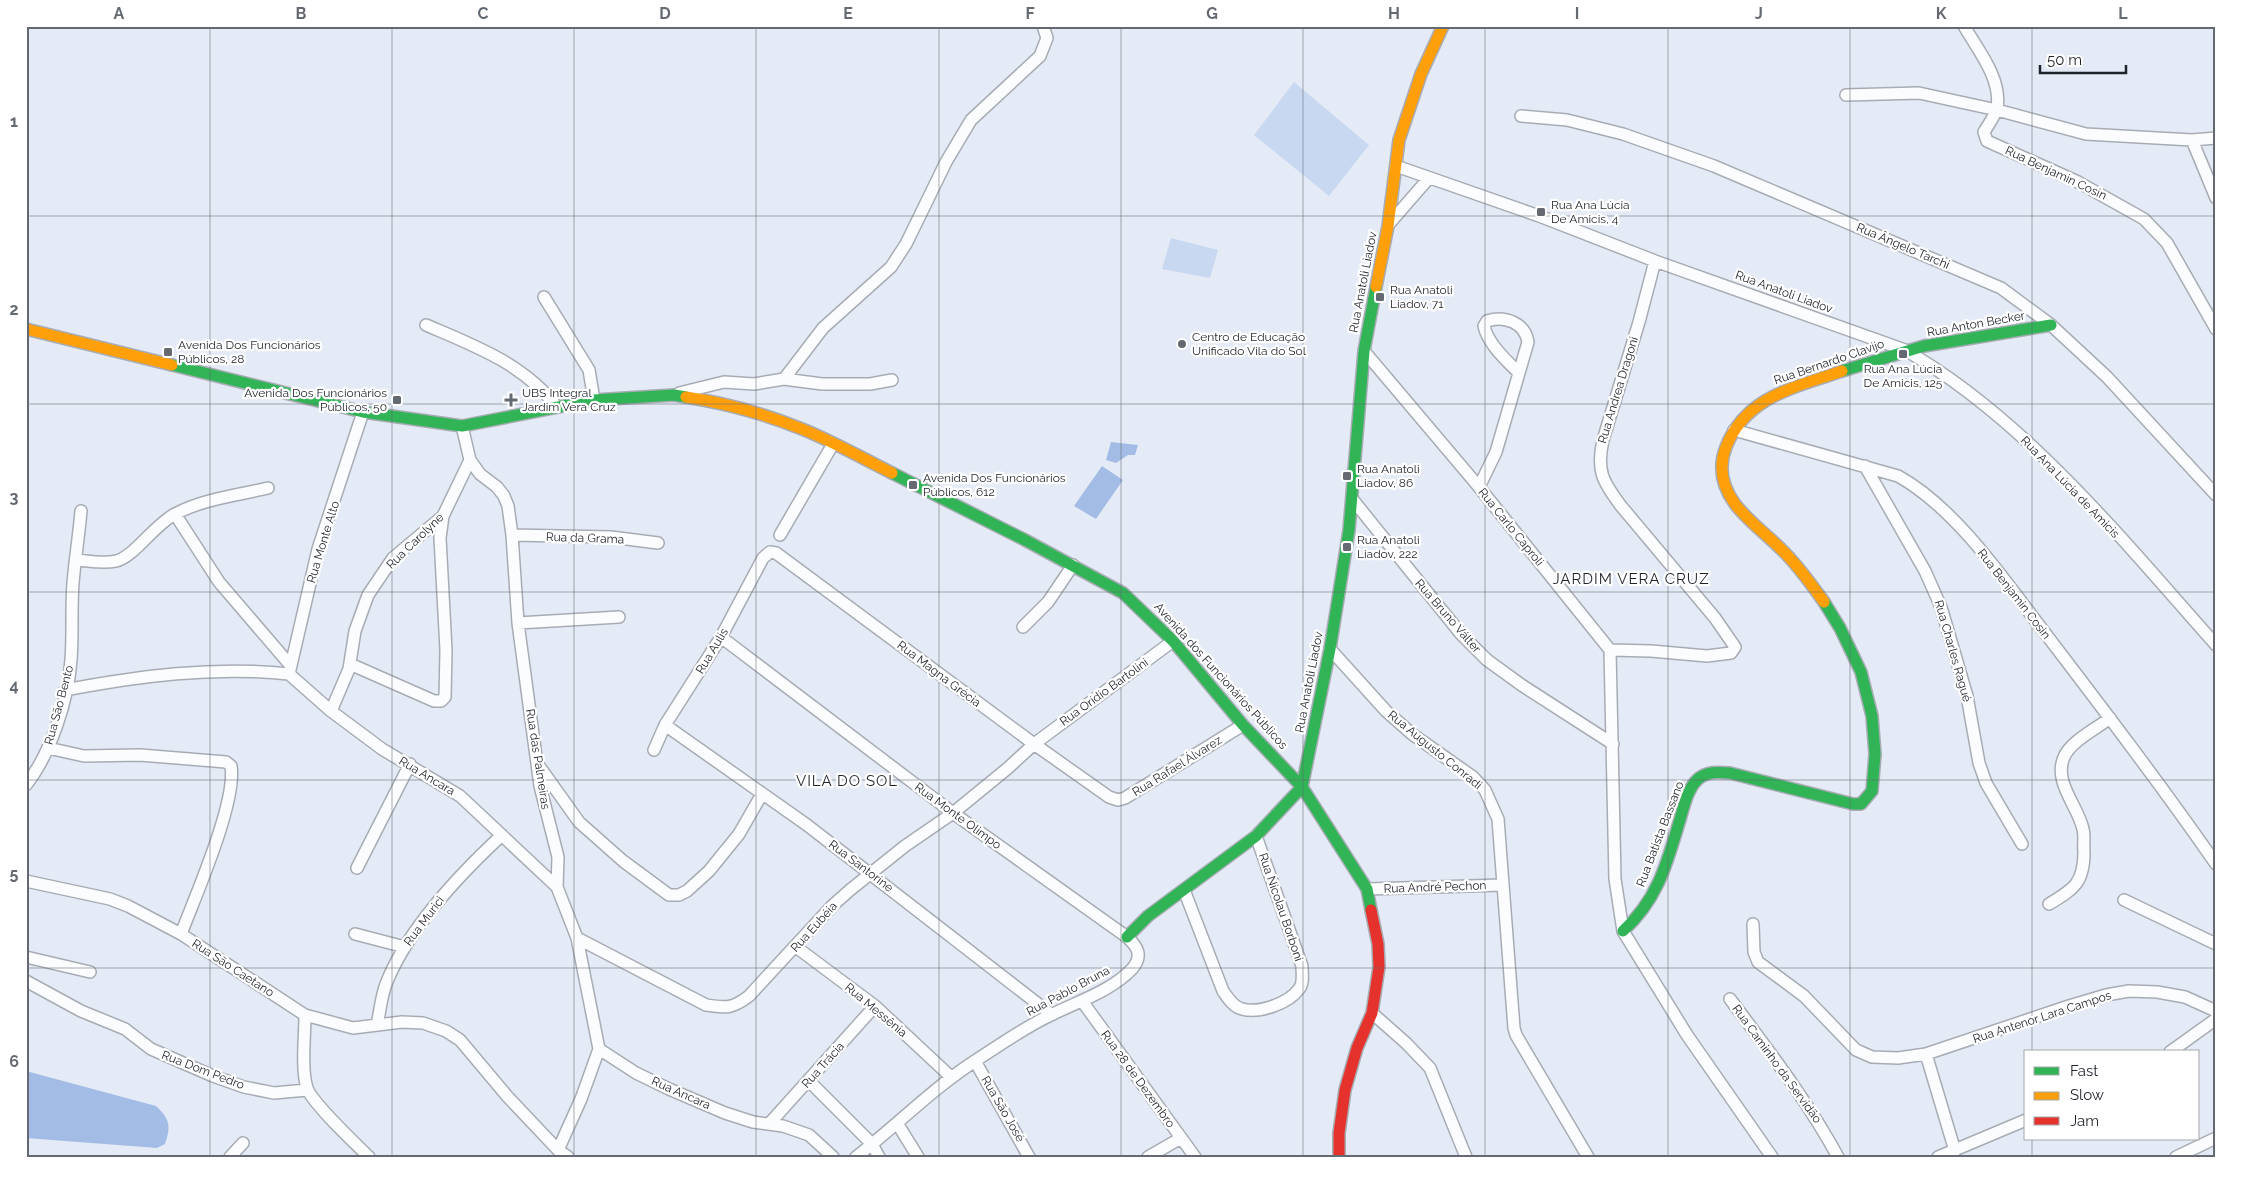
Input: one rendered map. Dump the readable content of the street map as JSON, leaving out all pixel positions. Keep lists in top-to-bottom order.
{
  "streets": {
    "street": [
      "Rua Benjamin Cosin",
      "Rua Ângelo Tarchi",
      "Rua Anatoli Liadov",
      "Rua Anton Becker",
      "Rua Bernardo Clavijo",
      "Rua Andrea Dragoni",
      "Rua Ana Lúcia de Amicis",
      "Rua Carlo Caproli",
      "Rua da Grama",
      "Rua Carolyne",
      "Rua Monte Alto",
      "Rua Bruno Válter",
      "Rua Aulis",
      "Rua Charles Ragué",
      "Rua Magna Grécia",
      "Avenida dos Funcionários Públicos",
      "Rua Orídio Bartolini",
      "Rua São Bento",
      "Rua Augusto Conradi",
      "Rua das Palmeiras",
      "Rua Rafael Álvarez",
      "Rua Ancara",
      "Rua Monte Olimpo",
      "Rua Batista Bassano",
      "Rua Santorine",
      "Rua André Pechon",
      "Rua Nicolau Borboni",
      "Rua Murici",
      "Rua Eubéia",
      "Rua São Caetano",
      "Rua Pablo Bruna",
      "Rua Messênia",
      "Rua Antenor Lara Campos",
      "Rua Caminho da Servidão",
      "Rua Trácia",
      "Rua Dom Pedro",
      "Rua 28 de Dezembro",
      "Rua São José"
    ]
  },
  "crossings": [
    ["Rua Benjamin Cosin", "Rua Bernardo Clavijo"],
    ["Rua Benjamin Cosin", "Rua Charles Ragué"],
    ["Rua Ângelo Tarchi", "Rua Anton Becker"],
    ["Rua Anatoli Liadov", "Rua Anton Becker"],
    ["Rua Anatoli Liadov", "Rua Bernardo Clavijo"],
    ["Rua Anatoli Liadov", "Rua Andrea Dragoni"],
    ["Rua Anatoli Liadov", "Rua Ana Lúcia de Amicis"],
    ["Rua Anatoli Liadov", "Rua Carlo Caproli"],
    ["Rua Anatoli Liadov", "Rua Bruno Válter"],
    ["Rua Anatoli Liadov", "Avenida dos Funcionários Públicos"],
    ["Rua Anatoli Liadov", "Rua Augusto Conradi"],
    ["Rua Anton Becker", "Rua Bernardo Clavijo"],
    ["Rua Anton Becker", "Rua Ana Lúcia de Amicis"],
    ["Rua Bernardo Clavijo", "Rua Ana Lúcia de Amicis"],
    ["Rua Bernardo Clavijo", "Rua Batista Bassano"],
    ["Rua Andrea Dragoni", "Rua Carlo Caproli"],
    ["Rua da Grama", "Rua das Palmeiras"],
    ["Rua Carolyne", "Rua das Palmeiras"],
    ["Rua Carolyne", "Rua Ancara"],
    ["Rua Monte Alto", "Avenida dos Funcionários Públicos"],
    ["Rua Monte Alto", "Rua Ancara"],
    ["Rua Aulis", "Rua Magna Grécia"],
    ["Rua Aulis", "Rua Monte Olimpo"],
    ["Rua Aulis", "Rua Santorine"],
    ["Rua Magna Grécia", "Rua Orídio Bartolini"],
    ["Rua Magna Grécia", "Rua Rafael Álvarez"],
    ["Rua Magna Grécia", "Rua Eubéia"],
    ["Avenida dos Funcionários Públicos", "Rua Orídio Bartolini"],
    ["Avenida dos Funcionários Públicos", "Rua Rafael Álvarez"],
    ["Avenida dos Funcionários Públicos", "Rua André Pechon"],
    ["Rua Orídio Bartolini", "Rua Eubéia"],
    ["Rua São Bento", "Rua São Caetano"],
    ["Rua Augusto Conradi", "Rua André Pechon"],
    ["Rua das Palmeiras", "Rua Ancara"],
    ["Rua das Palmeiras", "Rua Eubéia"],
    ["Rua Ancara", "Rua Murici"],
    ["Rua Ancara", "Rua Trácia"],
    ["Rua Monte Olimpo", "Rua Eubéia"],
    ["Rua Monte Olimpo", "Rua Pablo Bruna"],
    ["Rua Santorine", "Rua Eubéia"],
    ["Rua Santorine", "Rua Pablo Bruna"],
    ["Rua Murici", "Rua São Caetano"],
    ["Rua Eubéia", "Rua Messênia"],
    ["Rua Pablo Bruna", "Rua Messênia"],
    ["Rua Pablo Bruna", "Rua 28 de Dezembro"],
    ["Rua Pablo Bruna", "Rua São José"],
    ["Rua Messênia", "Rua Trácia"]
  ],
  "districts": ["JARDIM VERA CRUZ", "VILA DO SOL"],
  "places": {
    "transit": [
      "Rua Ana Lúcia De Amicis, 4",
      "Rua Anatoli Liadov, 71",
      "Avenida Dos Funcionários Públicos, 28",
      "Rua Ana Lúcia De Amicis, 125",
      "Avenida Dos Funcionários Públicos, 50",
      "Rua Anatoli Liadov, 86",
      "Avenida Dos Funcionários Públicos, 612",
      "Rua Anatoli Liadov, 222"
    ],
    "other": ["Centro de Educação Unificado Vila do Sol"],
    "health": ["UBS Integral Jardim Vera Cruz"]
  },
  "legend": ["Fast", "Slow", "Jam"],
  "scale_bar": "50 m",
  "grid": {
    "columns": [
      "A",
      "B",
      "C",
      "D",
      "E",
      "F",
      "G",
      "H",
      "I",
      "J",
      "K",
      "L"
    ],
    "rows": [
      "1",
      "2",
      "3",
      "4",
      "5",
      "6"
    ]
  }
}
